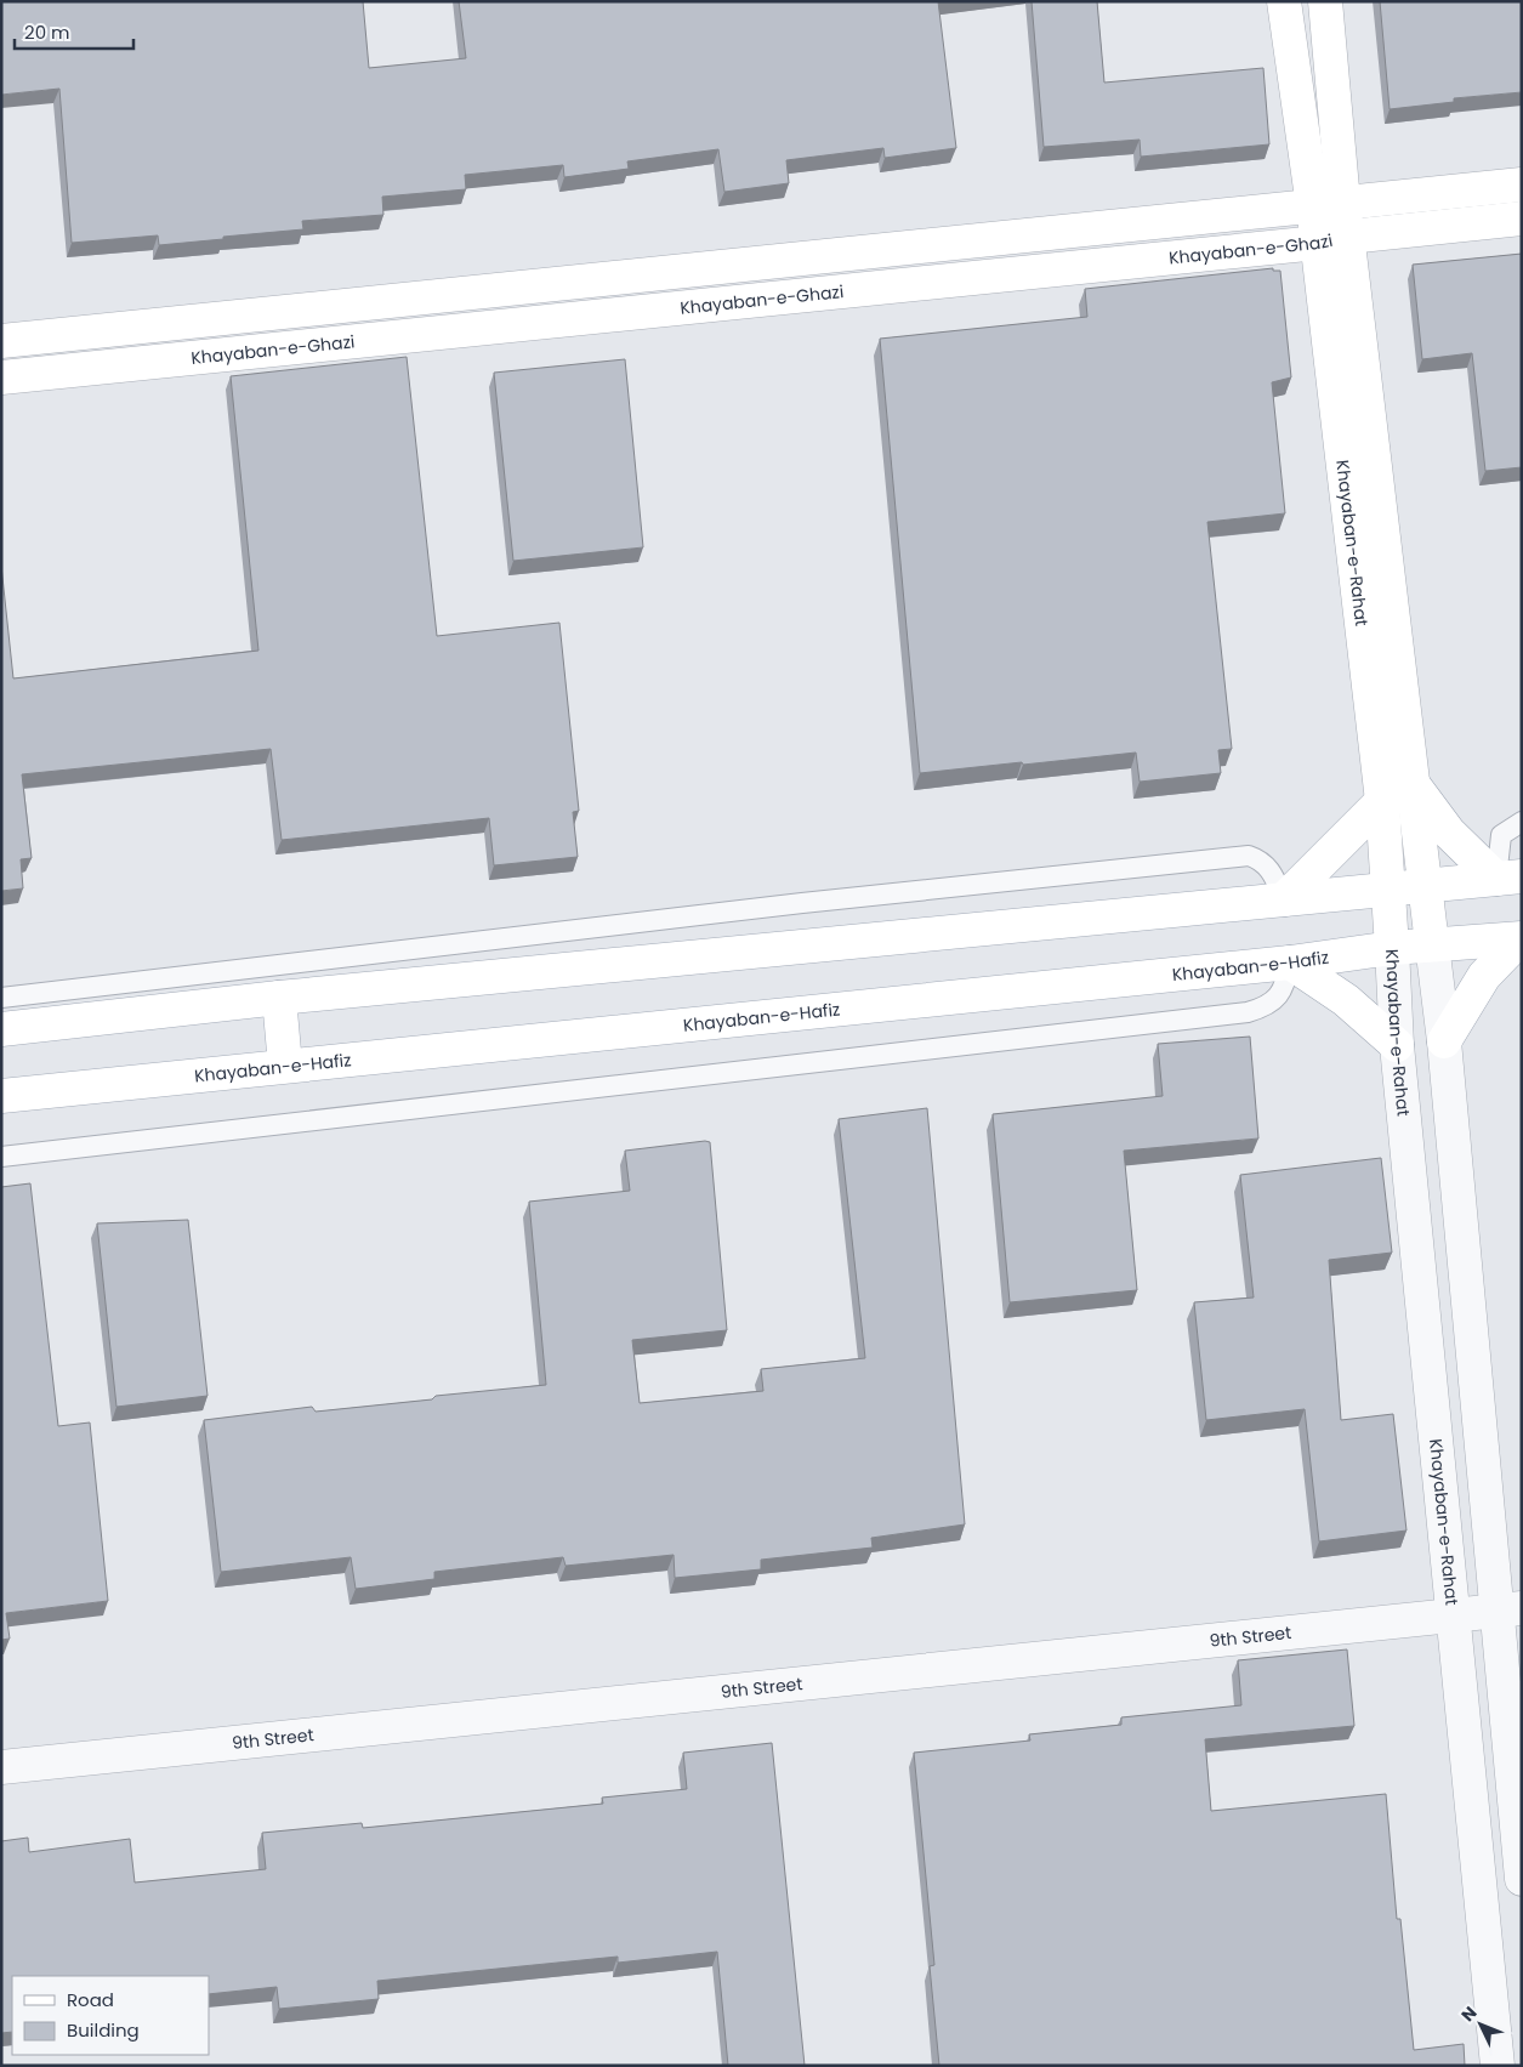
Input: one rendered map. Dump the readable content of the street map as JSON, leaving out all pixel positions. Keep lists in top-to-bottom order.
{
  "streets": {
    "street": [
      "Khayaban-e-Ghazi",
      "Khayaban-e-Rahat",
      "Khayaban-e-Hafiz",
      "9th Street"
    ]
  },
  "crossings": [
    ["Khayaban-e-Ghazi", "Khayaban-e-Rahat"],
    ["Khayaban-e-Rahat", "Khayaban-e-Hafiz"],
    ["Khayaban-e-Rahat", "9th Street"]
  ],
  "legend": ["Road", "Building"],
  "scale_bar": "20 m",
  "north": "top left"
}
